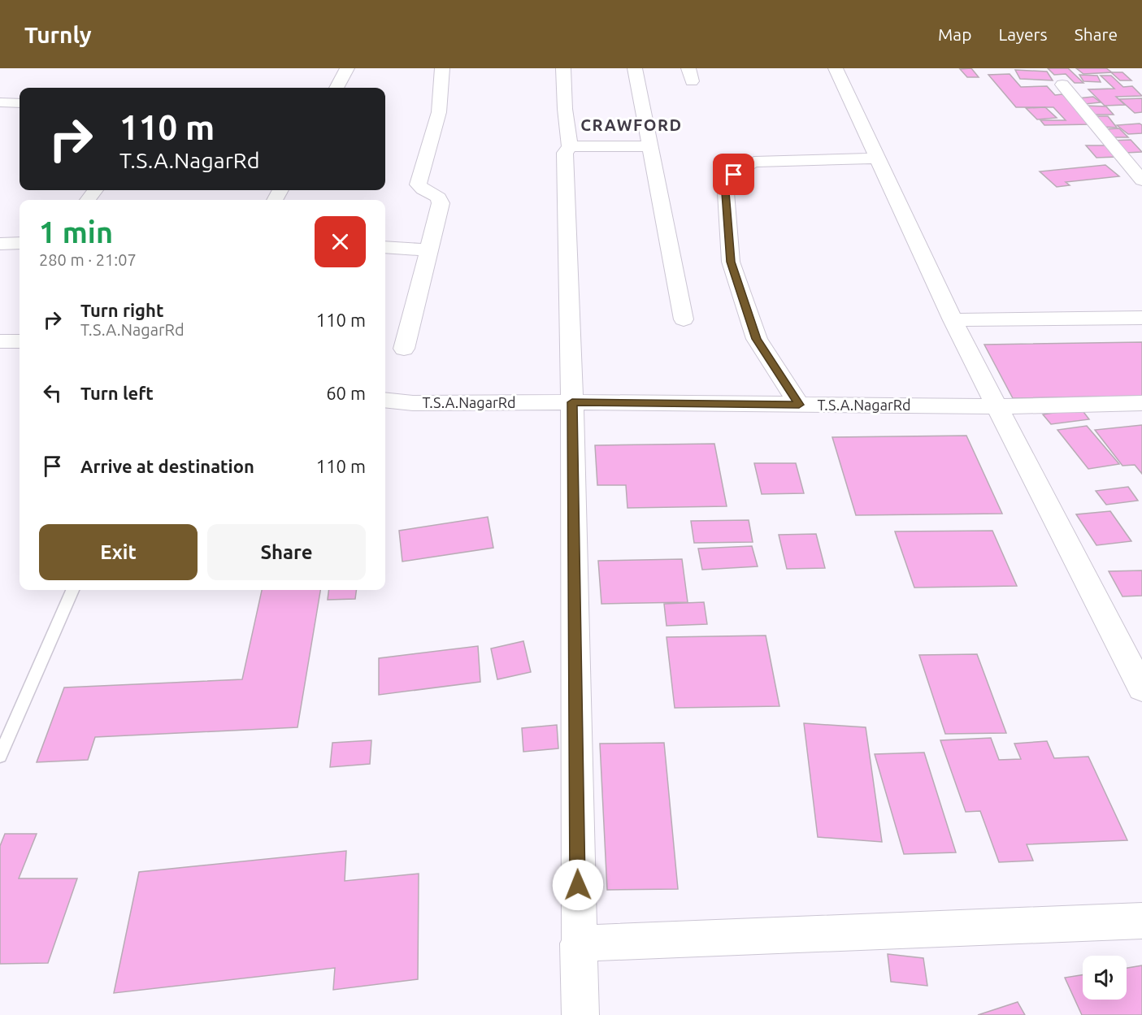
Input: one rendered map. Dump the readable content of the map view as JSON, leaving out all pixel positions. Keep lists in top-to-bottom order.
{
  "streets": {
    "street": ["T.S.A.NagarRd"]
  },
  "districts": ["CRAWFORD"],
  "page": {
    "header": "Turnly",
    "nav": ["Map", "Layers", "Share"],
    "turn": ["110 m", "T.S.A.NagarRd"],
    "heading": ["1 min", "280 m · 21:07"],
    "list": [
      {
        "name": "Turn right",
        "note": "T.S.A.NagarRd",
        "value": "110 m"
      },
      {
        "name": "Turn left",
        "value": "60 m"
      },
      {
        "name": "Arrive at destination",
        "value": "110 m"
      }
    ],
    "buttons": ["Exit", "Share"]
  }
}
